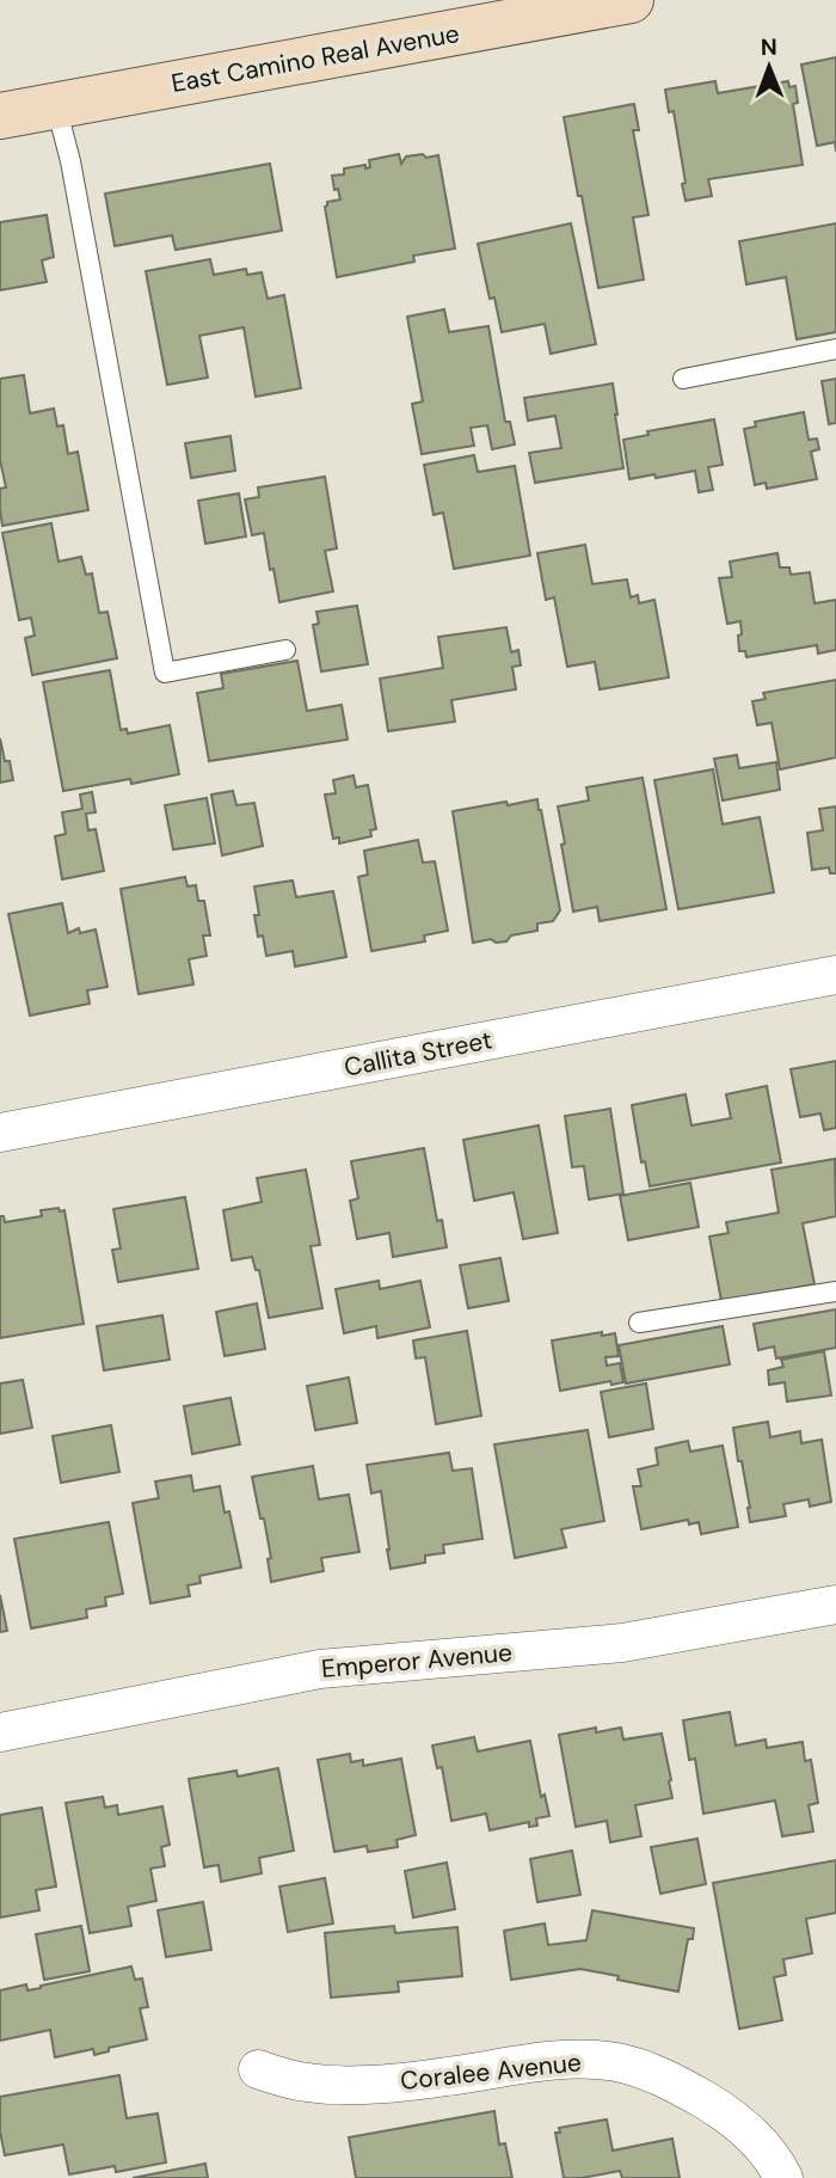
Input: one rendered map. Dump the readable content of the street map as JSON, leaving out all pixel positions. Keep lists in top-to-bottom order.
{
  "streets": {
    "street": [
      "East Camino Real Avenue",
      "Callita Street",
      "Emperor Avenue",
      "Coralee Avenue"
    ]
  },
  "north": "top"
}
